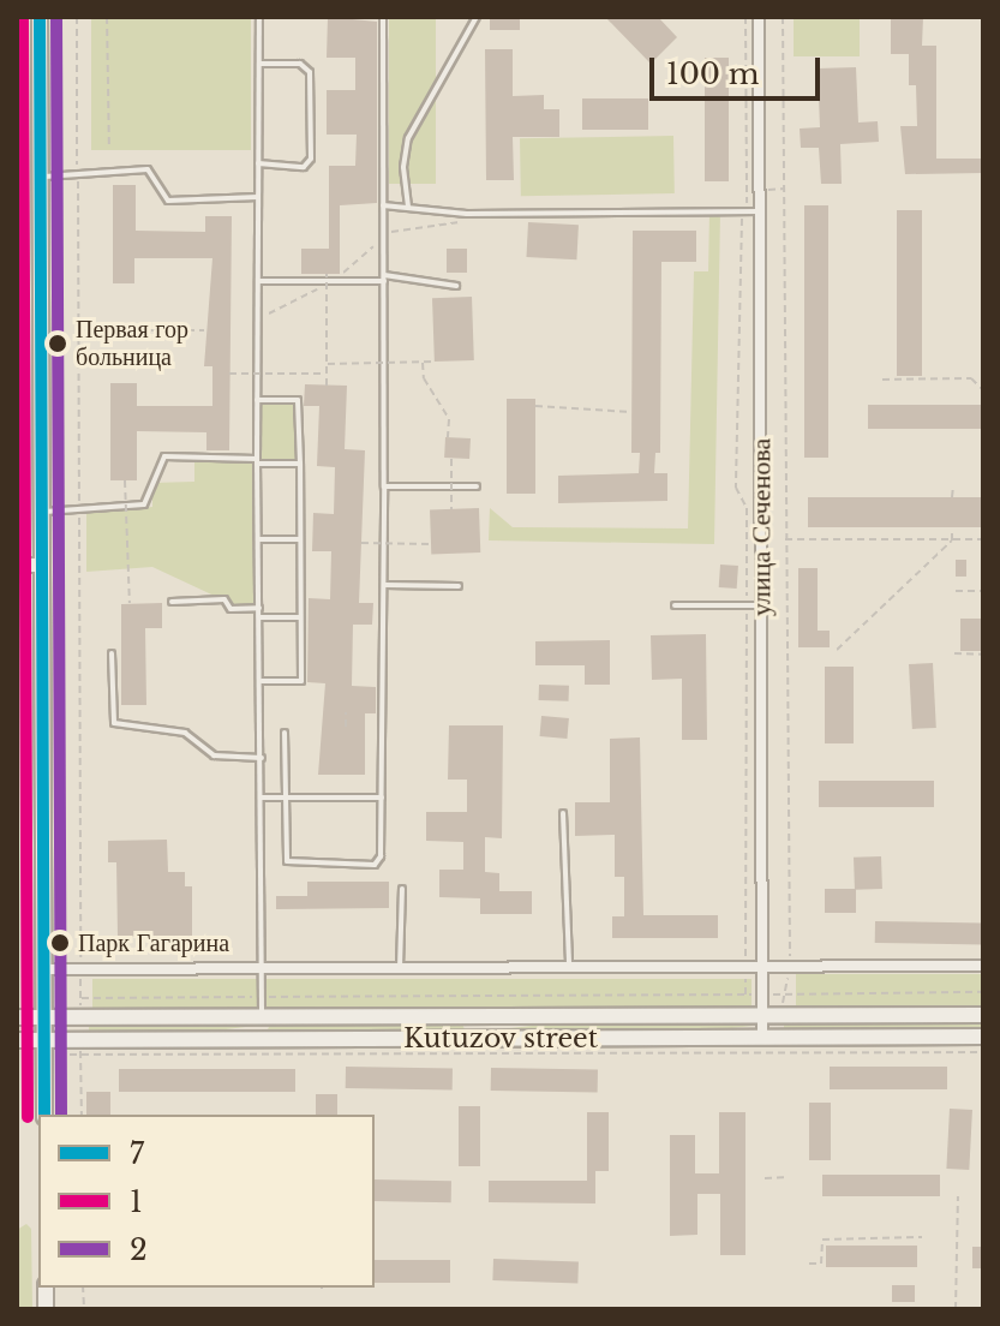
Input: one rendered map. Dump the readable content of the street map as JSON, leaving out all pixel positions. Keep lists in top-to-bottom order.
{
  "streets": {
    "main road": ["Kutuzov street"],
    "street": ["улица Сеченова"]
  },
  "crossings": [
    ["улица Сеченова", "Kutuzov street"]
  ],
  "places": ["Первая гор больница", "Парк Гагарина"],
  "lines": ["transit line 7", "transit line 1", "transit line 2"],
  "legend": ["7", "1", "2"],
  "scale_bar": "100 m"
}
